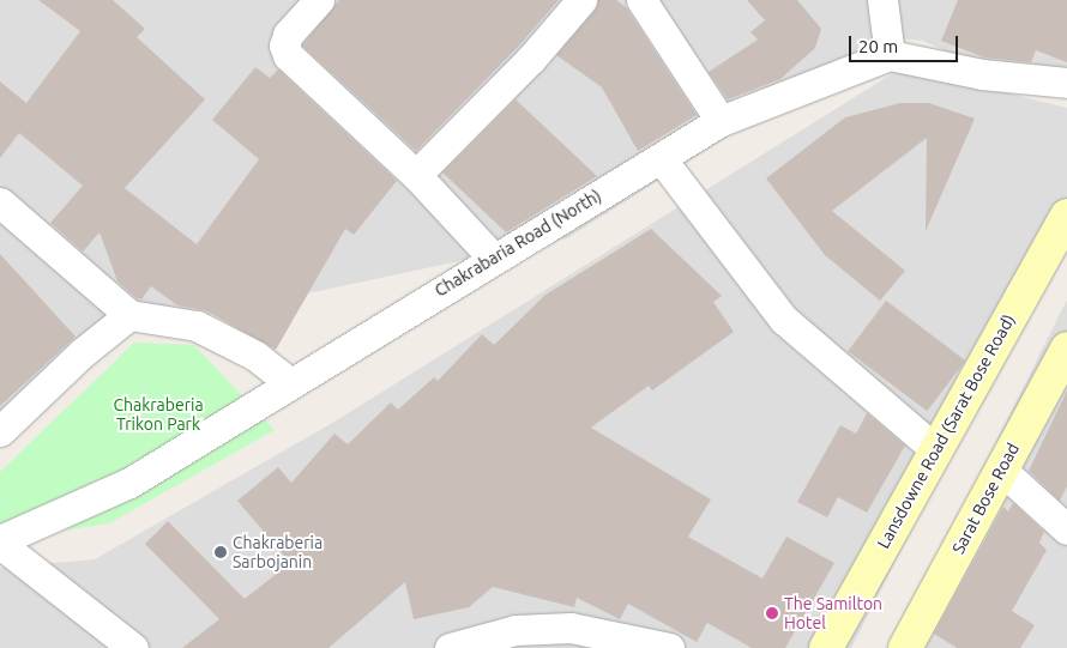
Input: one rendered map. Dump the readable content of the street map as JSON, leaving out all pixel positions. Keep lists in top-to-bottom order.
{
  "streets": {
    "main road": ["Lansdowne Road (Sarat Bose Road)", "Sarat Bose Road"],
    "street": ["Chakrabaria Road (North)"]
  },
  "parks": ["Chakraberia Trikon Park"],
  "places": ["Chakraberia Sarbojanin", "The Samilton Hotel"],
  "scale_bar": "20 m"
}
